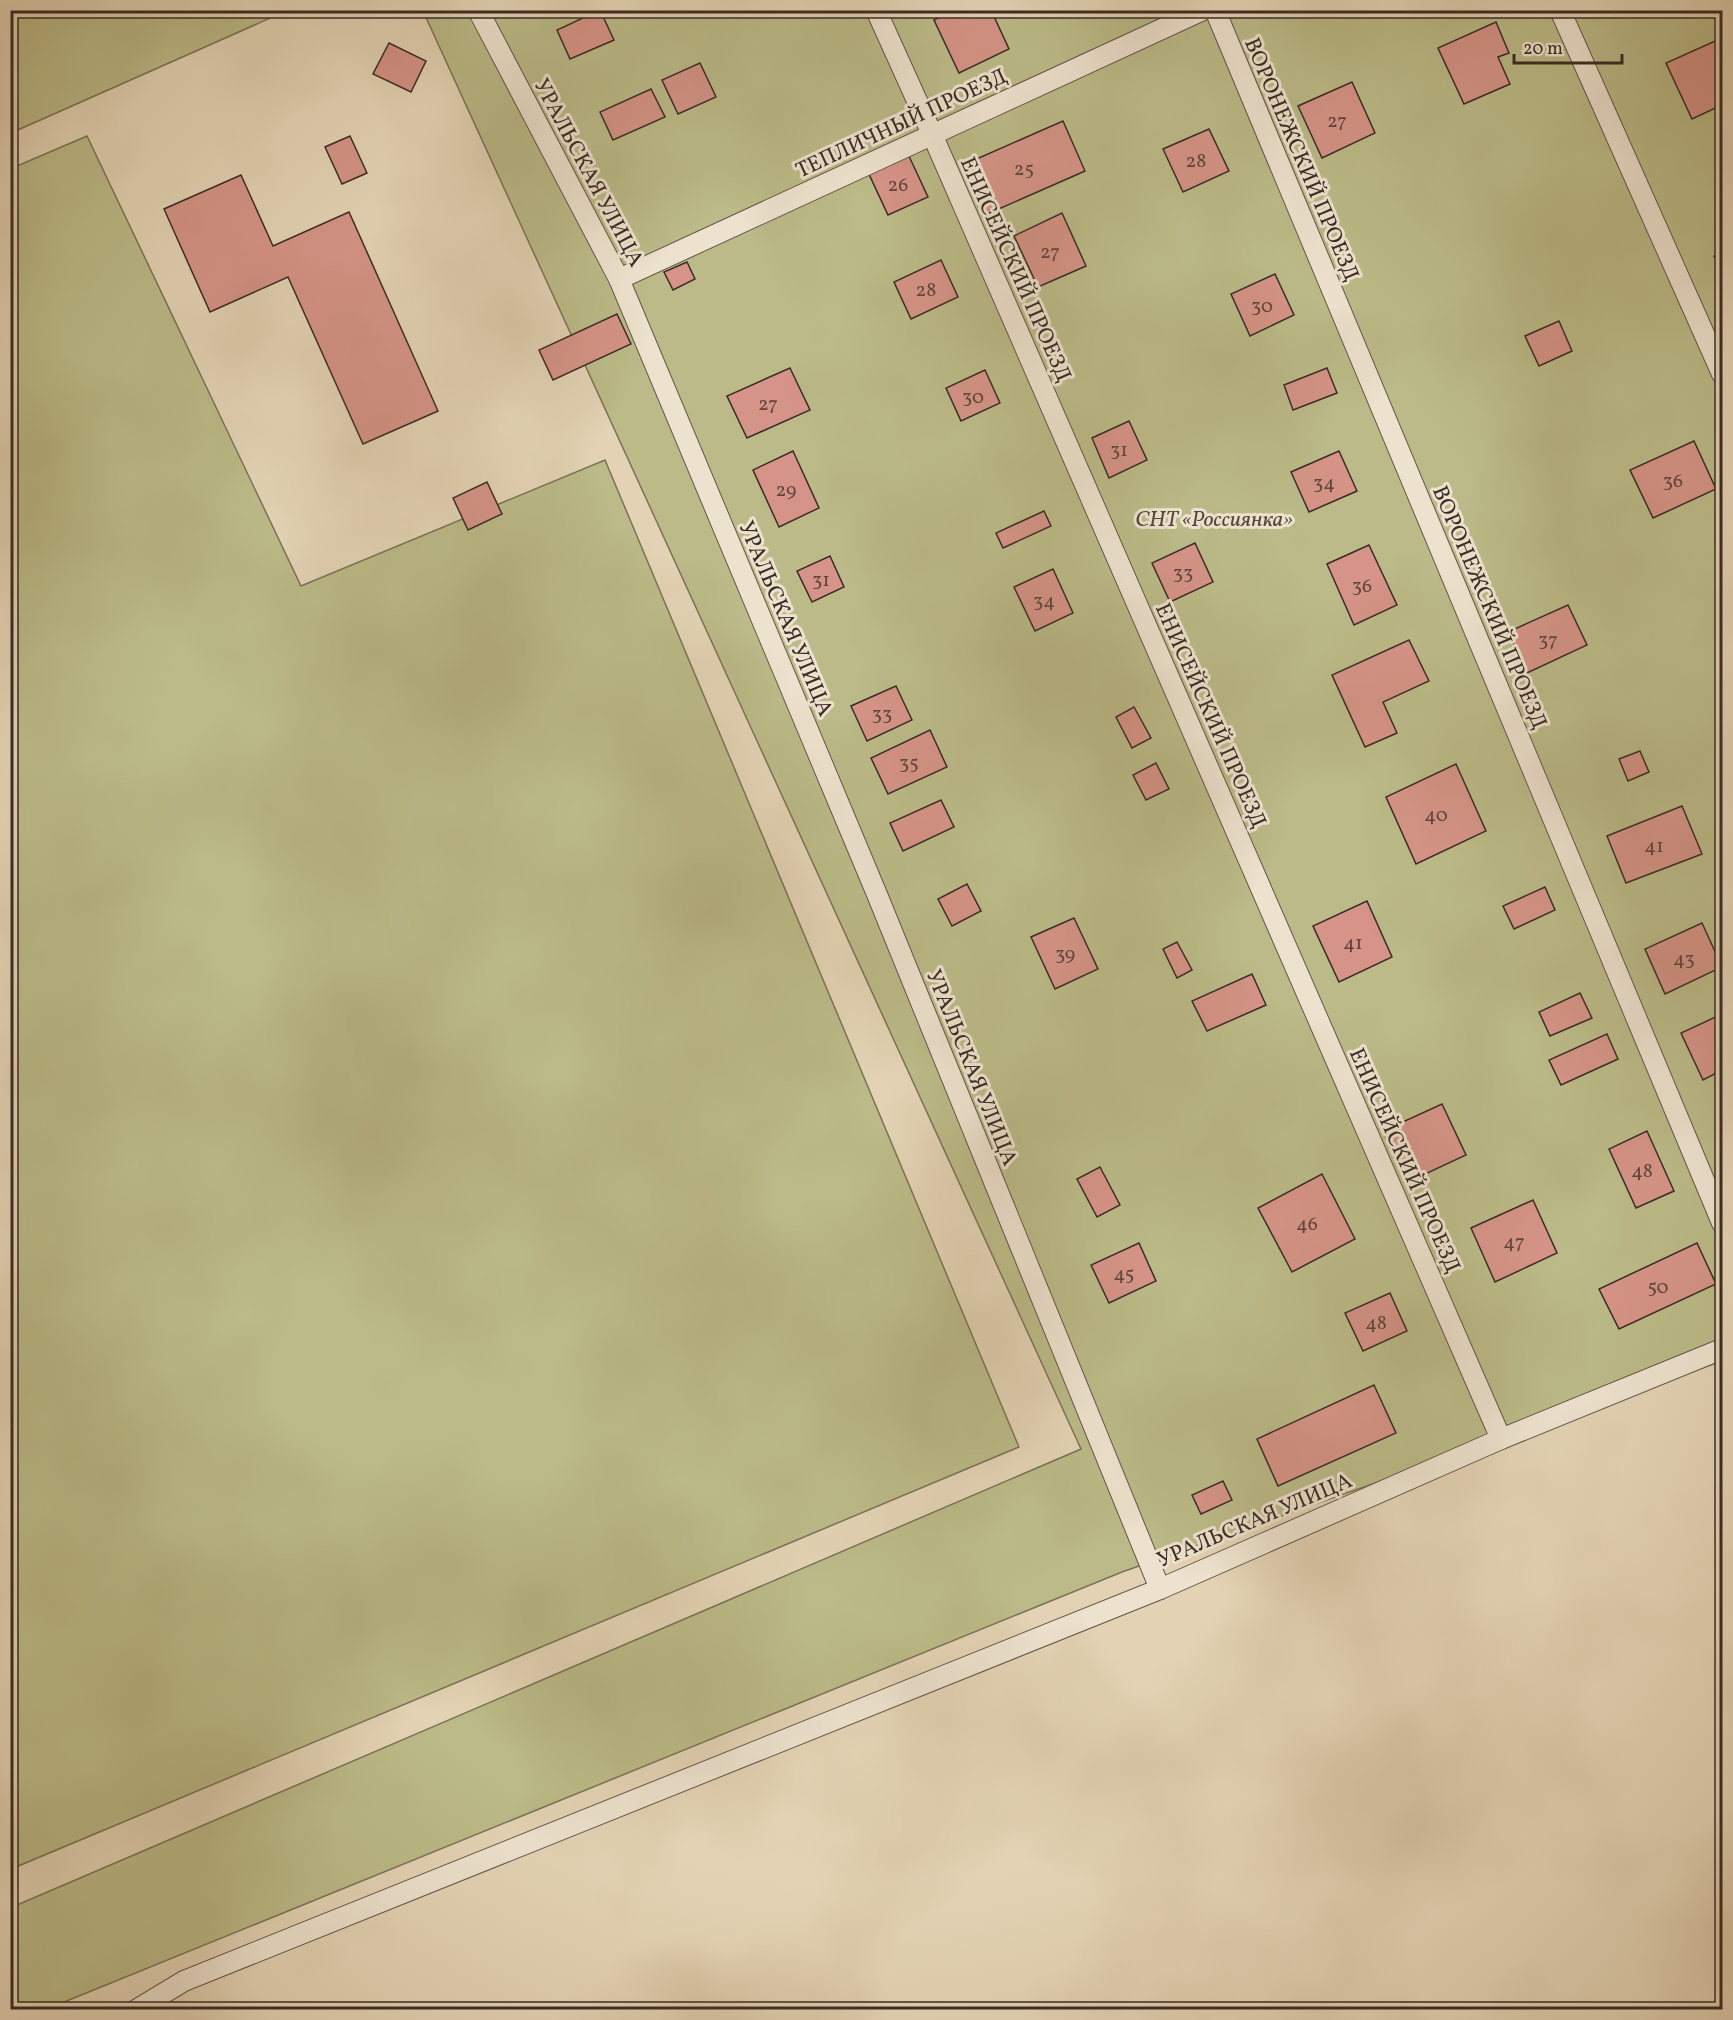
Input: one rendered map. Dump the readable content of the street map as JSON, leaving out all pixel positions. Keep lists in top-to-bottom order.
{
  "streets": {
    "lane": [
      "ТЕПЛИЧНЫЙ ПРОЕЗД",
      "ВОРОНЕЖСКИЙ ПРОЕЗД",
      "УРАЛЬСКАЯ УЛИЦА",
      "ЕНИСЕЙСКИЙ ПРОЕЗД"
    ]
  },
  "crossings": [
    ["ТЕПЛИЧНЫЙ ПРОЕЗД", "УРАЛЬСКАЯ УЛИЦА"],
    ["ТЕПЛИЧНЫЙ ПРОЕЗД", "ЕНИСЕЙСКИЙ ПРОЕЗД"],
    ["УРАЛЬСКАЯ УЛИЦА", "ЕНИСЕЙСКИЙ ПРОЕЗД"]
  ],
  "parks": ["СНТ «Россиянка»"],
  "house_numbers": [
    "27",
    "28",
    "25",
    "26",
    "27",
    "28",
    "30",
    "30",
    "27",
    "31",
    "36",
    "34",
    "29",
    "33",
    "31",
    "36",
    "34",
    "37",
    "33",
    "35",
    "40",
    "41",
    "41",
    "39",
    "43",
    "48",
    "46",
    "47",
    "45",
    "50",
    "48"
  ],
  "scale_bar": "20 m"
}
